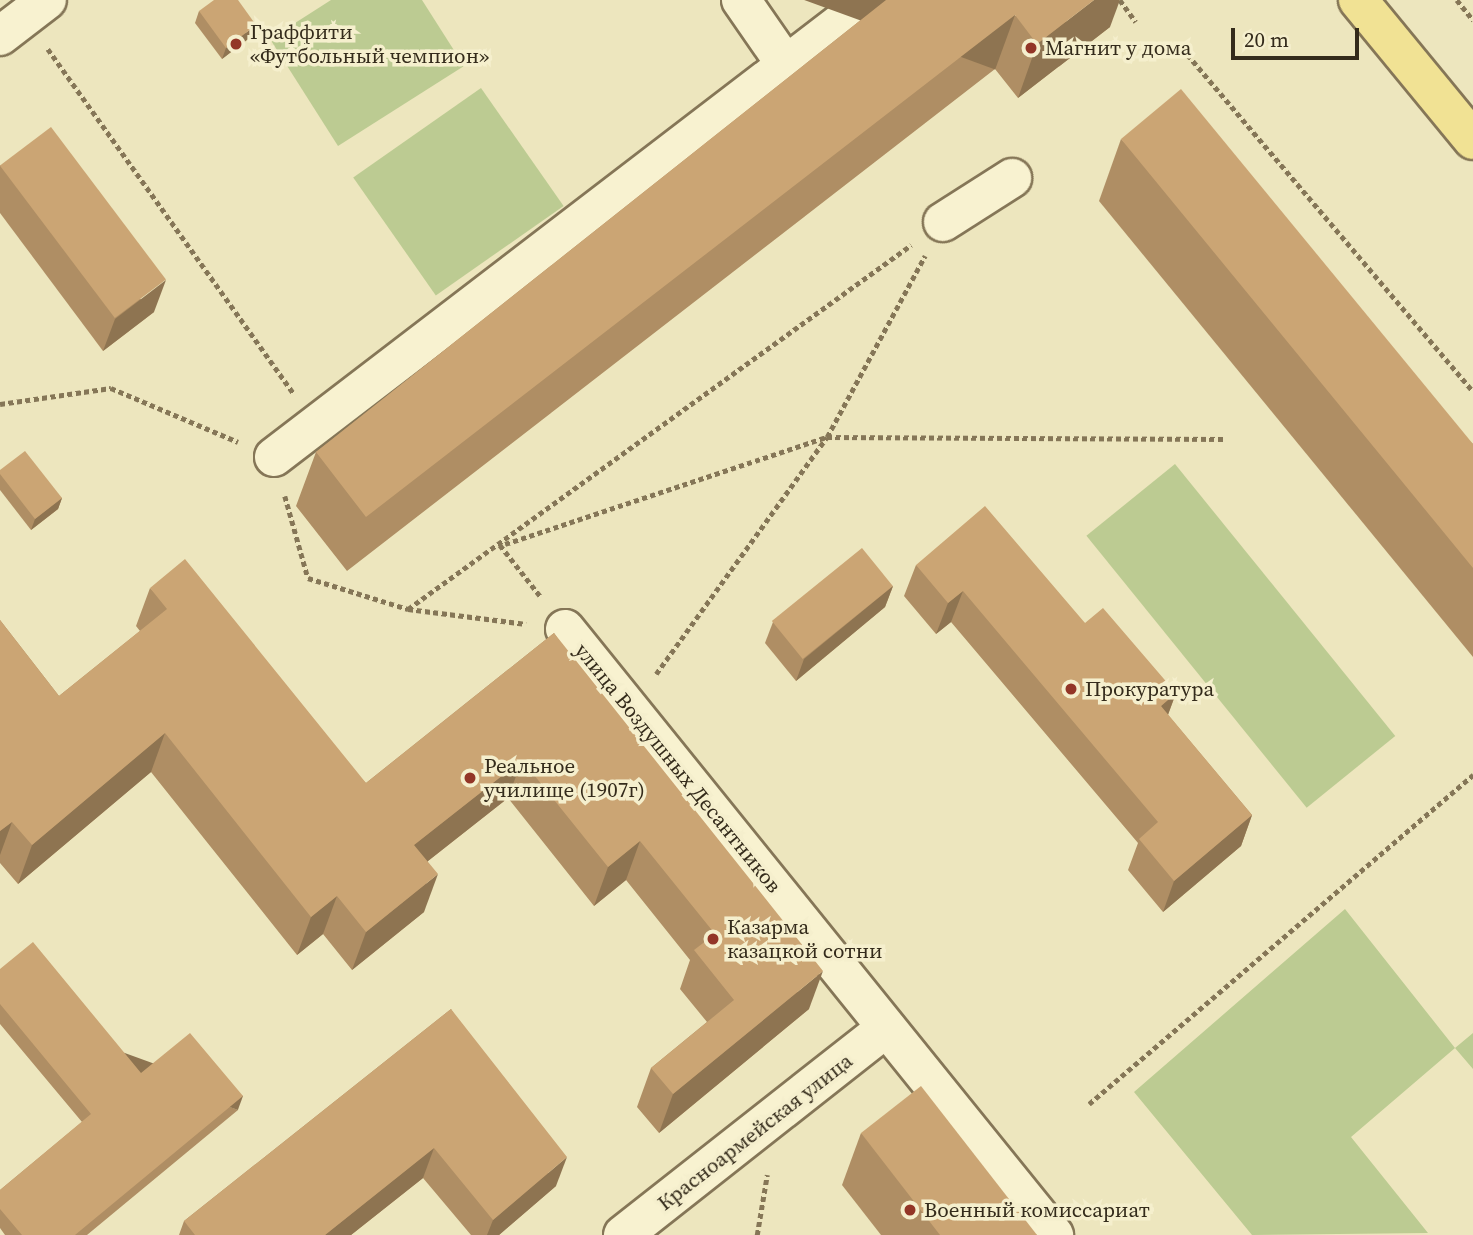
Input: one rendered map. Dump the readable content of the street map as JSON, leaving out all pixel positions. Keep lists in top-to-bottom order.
{
  "streets": {
    "street": ["улица Воздушных Десантников", "Красноармейская улица"]
  },
  "crossings": [
    ["улица Воздушных Десантников", "Красноармейская улица"]
  ],
  "places": [
    "Граффити «Футбольный чемпион»",
    "Магнит у дома",
    "Прокуратура",
    "Реальное училище (1907г)",
    "Казарма казацкой сотни",
    "Военный комиссариат"
  ],
  "scale_bar": "20 m"
}
